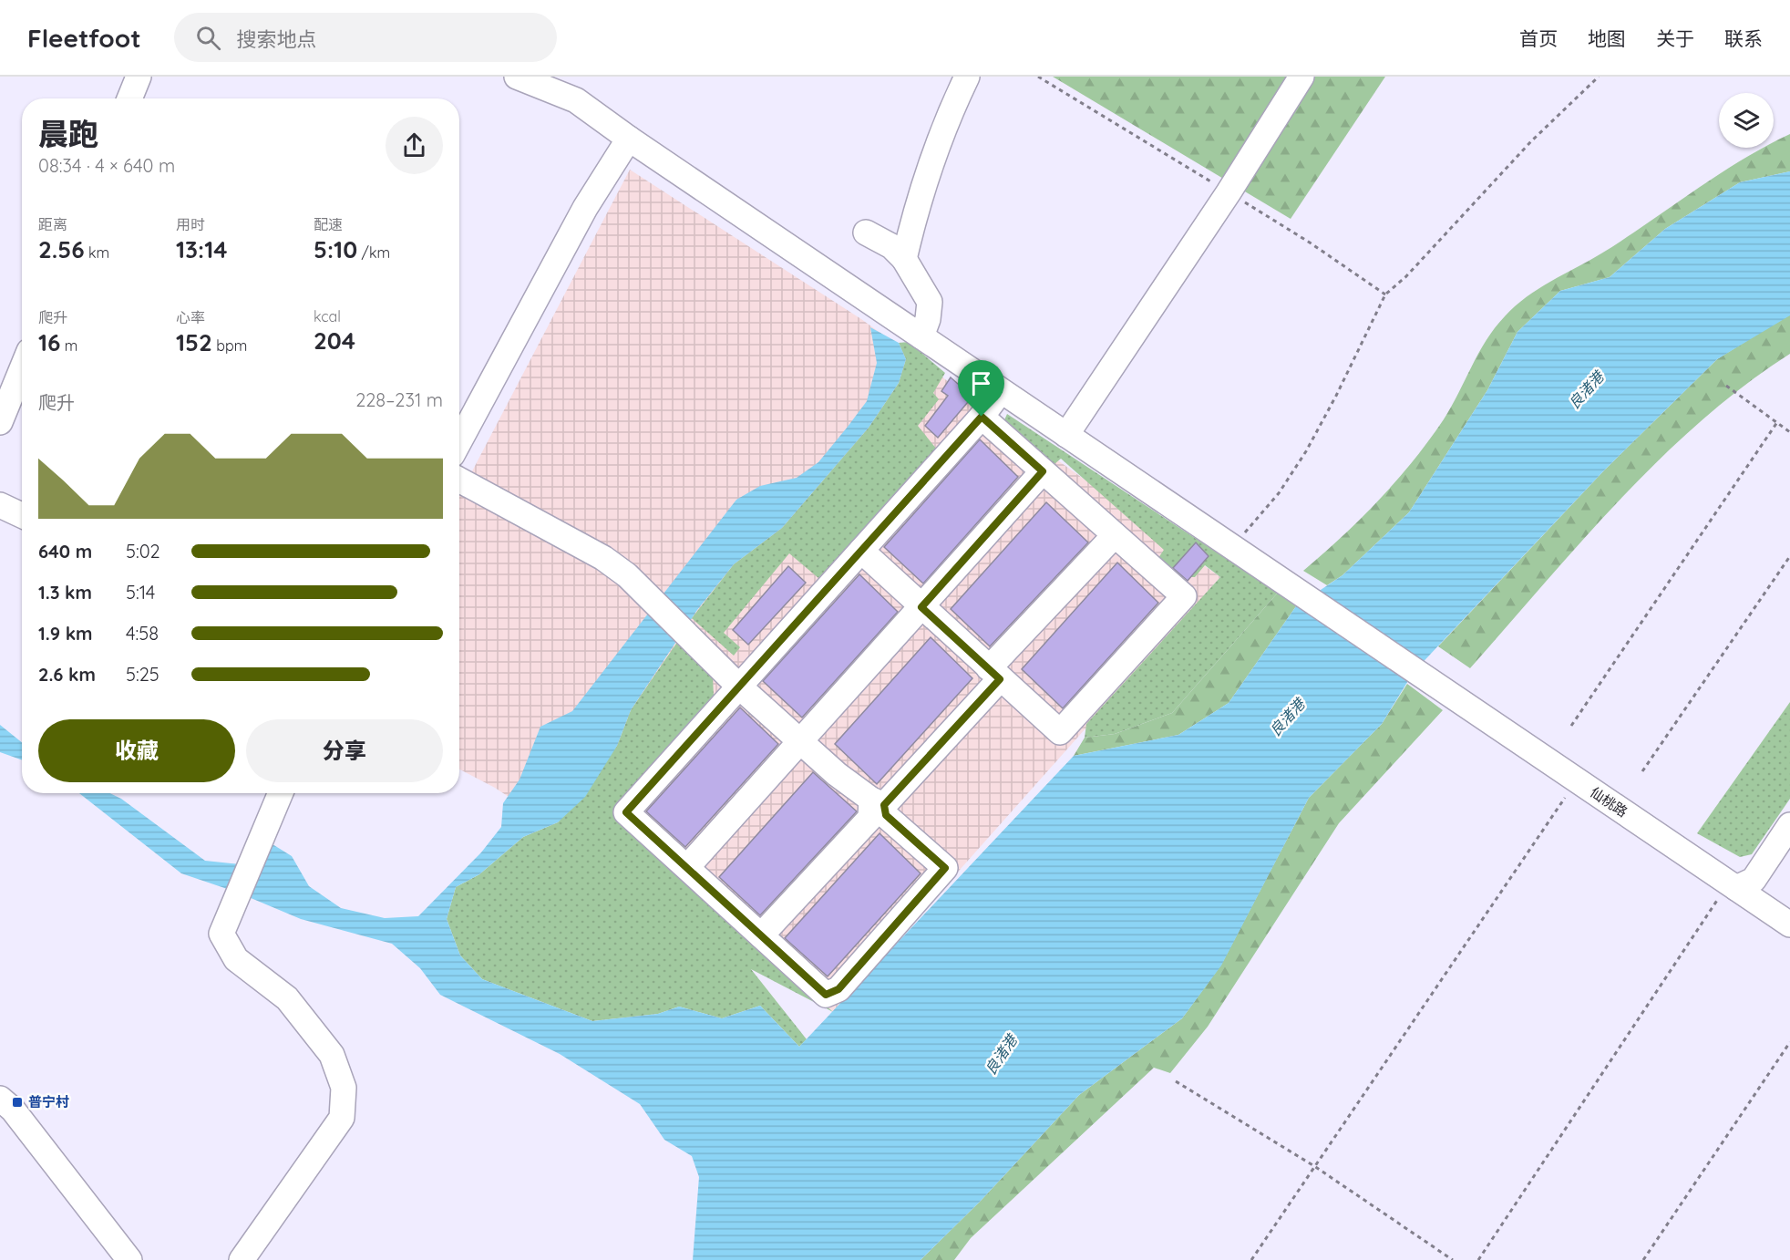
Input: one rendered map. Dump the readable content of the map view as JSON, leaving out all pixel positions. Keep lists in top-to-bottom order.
{
  "streets": {
    "street": ["仙桃路"]
  },
  "water": ["良渚港"],
  "places": {
    "transit": ["普宁村"]
  },
  "page": {
    "header": "Fleetfoot",
    "search": "搜索地点",
    "nav": [
      "首页",
      "地图",
      "关于",
      "联系"
    ],
    "heading": ["晨跑", "08:34 · 4 × 640 m"],
    "stats": [
      ["距离", "2.56 km"],
      ["用时", "13:14"],
      ["配速", "5:10 /km"],
      ["爬升", "16 m"],
      ["心率", "152 bpm"],
      ["kcal", "204"]
    ],
    "chart": ["爬升", "228–231 m"],
    "list": [
      {
        "name": "640 m",
        "note": "5:02"
      },
      {
        "name": "1.3 km",
        "note": "5:14"
      },
      {
        "name": "1.9 km",
        "note": "4:58"
      },
      {
        "name": "2.6 km",
        "note": "5:25"
      }
    ],
    "buttons": ["收藏", "分享"]
  }
}
